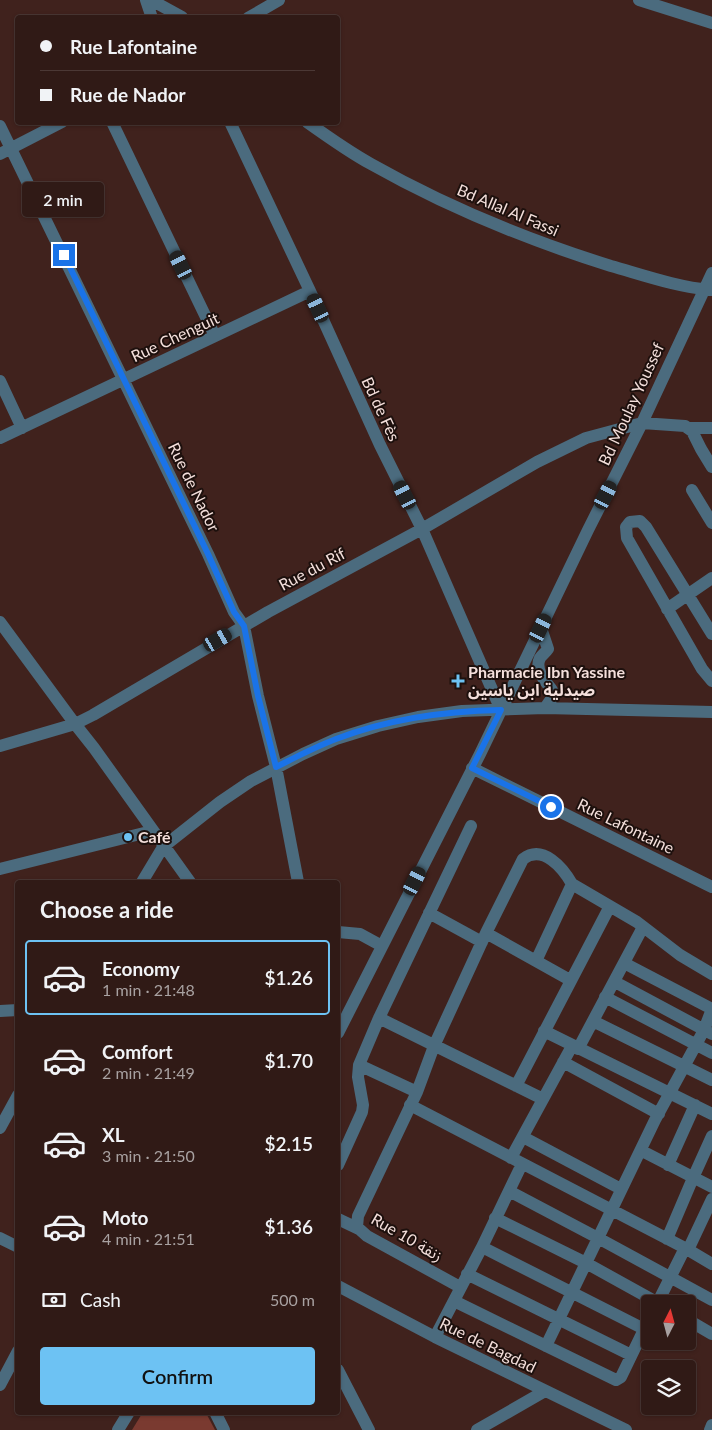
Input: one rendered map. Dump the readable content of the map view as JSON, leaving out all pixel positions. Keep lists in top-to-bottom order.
{
  "streets": {
    "street": [
      "Bd Allal Al Fassi",
      "Rue Chenguit",
      "Bd Moulay Youssef",
      "Bd de Fès",
      "Rue de Nador",
      "Rue du Rif",
      "Rue Lafontaine",
      "Rue 10 زنقة",
      "Rue de Bagdad"
    ]
  },
  "crossings": [
    ["Bd Allal Al Fassi", "Bd Moulay Youssef"],
    ["Rue Chenguit", "Bd de Fès"],
    ["Rue Chenguit", "Rue de Nador"],
    ["Bd Moulay Youssef", "Bd de Fès"],
    ["Bd Moulay Youssef", "Rue du Rif"],
    ["Bd Moulay Youssef", "Rue Lafontaine"],
    ["Bd de Fès", "Rue du Rif"],
    ["Rue de Nador", "Rue du Rif"]
  ],
  "places": {
    "health": ["Pharmacie Ibn Yassine صيدلية ابن ياسين"],
    "other": ["Café"]
  },
  "north": "top",
  "page": {
    "banner": ["Rue Lafontaine", "Rue de Nador"],
    "bubble": "2 min",
    "heading": "Choose a ride",
    "list": [
      {
        "name": "Economy",
        "note": "1 min · 21:48",
        "value": "$1.26"
      },
      {
        "name": "Comfort",
        "note": "2 min · 21:49",
        "value": "$1.70"
      },
      {
        "name": "XL",
        "note": "3 min · 21:50",
        "value": "$2.15"
      },
      {
        "name": "Moto",
        "note": "4 min · 21:51",
        "value": "$1.36"
      }
    ],
    "pay": ["Cash", "500 m"],
    "buttons": "Confirm"
  }
}
